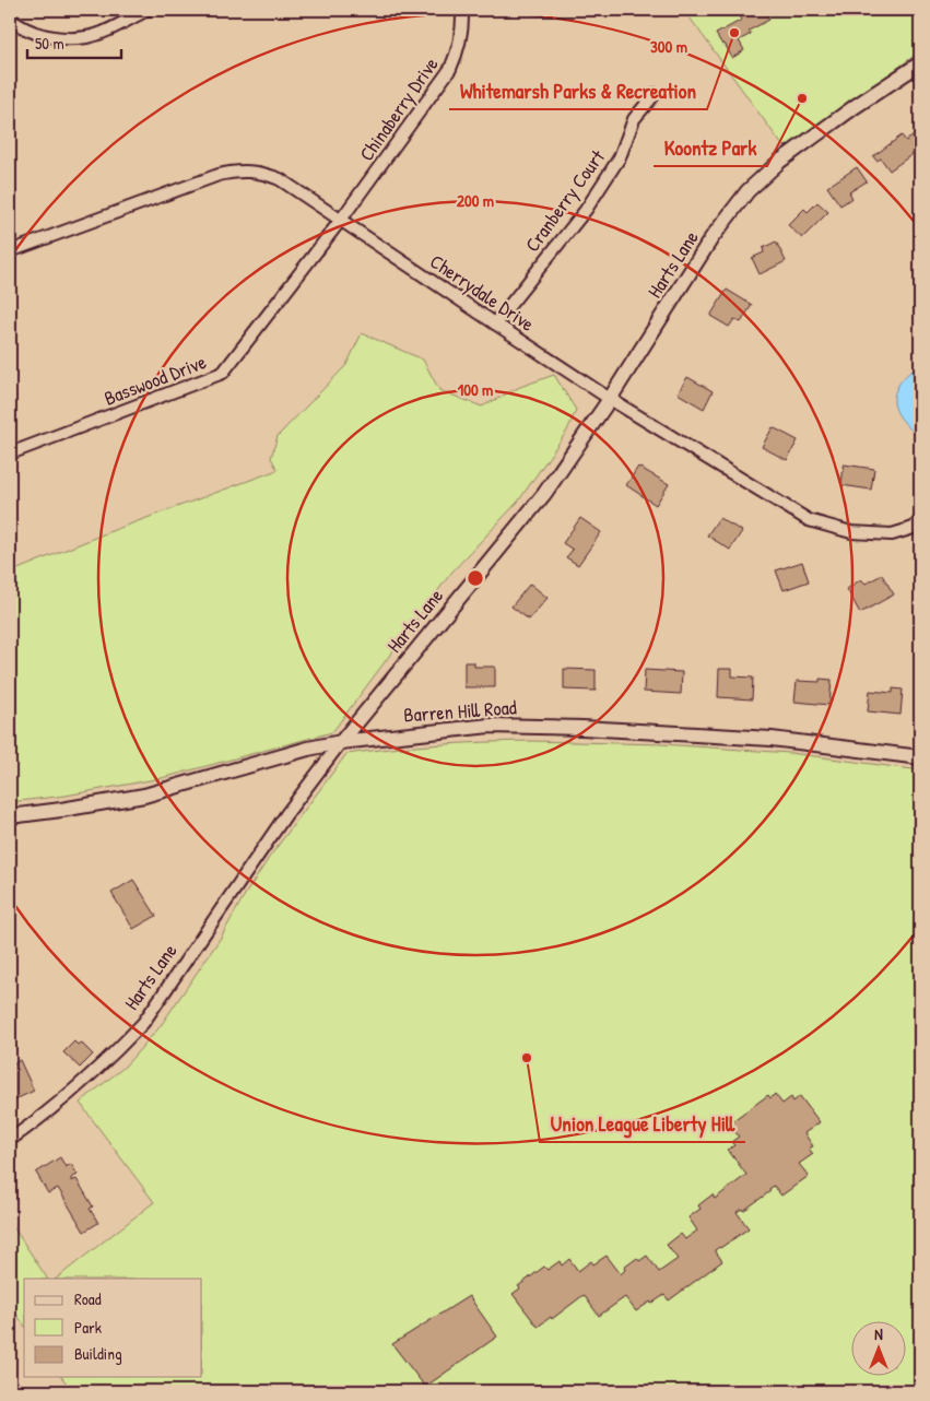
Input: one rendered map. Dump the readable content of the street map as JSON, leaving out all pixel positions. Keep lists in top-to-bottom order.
{
  "streets": {
    "street": [
      "Chinaberry Drive",
      "Cranberry Court",
      "Harts Lane",
      "Cherrydale Drive",
      "Basswood Drive",
      "Barren Hill Road"
    ]
  },
  "crossings": [
    ["Chinaberry Drive", "Cherrydale Drive"],
    ["Chinaberry Drive", "Basswood Drive"],
    ["Cranberry Court", "Cherrydale Drive"],
    ["Harts Lane", "Cherrydale Drive"],
    ["Harts Lane", "Barren Hill Road"],
    ["Cherrydale Drive", "Basswood Drive"]
  ],
  "places": ["Whitemarsh Parks & Recreation", "Koontz Park", "Union League Liberty Hill"],
  "legend": ["Road", "Park", "Building"],
  "scale_bar": "50 m",
  "north": "top",
  "rings": ["300 m", "200 m", "100 m"]
}
